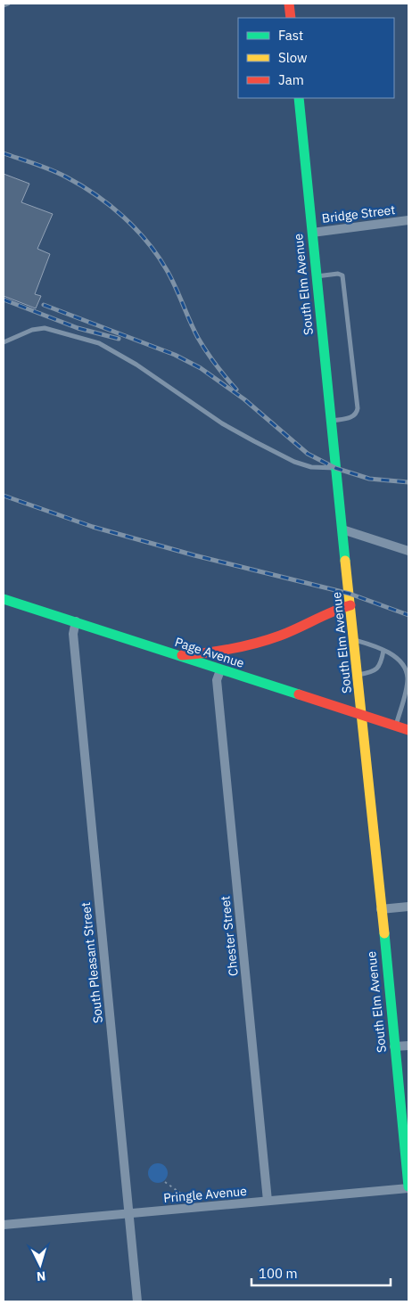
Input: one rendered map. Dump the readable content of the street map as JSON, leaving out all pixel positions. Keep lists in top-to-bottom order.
{
  "streets": {
    "street": [
      "Bridge Street",
      "South Elm Avenue",
      "Page Avenue",
      "Chester Street",
      "South Pleasant Street",
      "Pringle Avenue"
    ]
  },
  "crossings": [
    ["Bridge Street", "South Elm Avenue"],
    ["South Elm Avenue", "Page Avenue"],
    ["South Elm Avenue", "Pringle Avenue"],
    ["Page Avenue", "Chester Street"],
    ["Page Avenue", "South Pleasant Street"],
    ["Chester Street", "Pringle Avenue"],
    ["South Pleasant Street", "Pringle Avenue"]
  ],
  "legend": ["Fast", "Slow", "Jam"],
  "scale_bar": "100 m",
  "north": "bottom"
}
